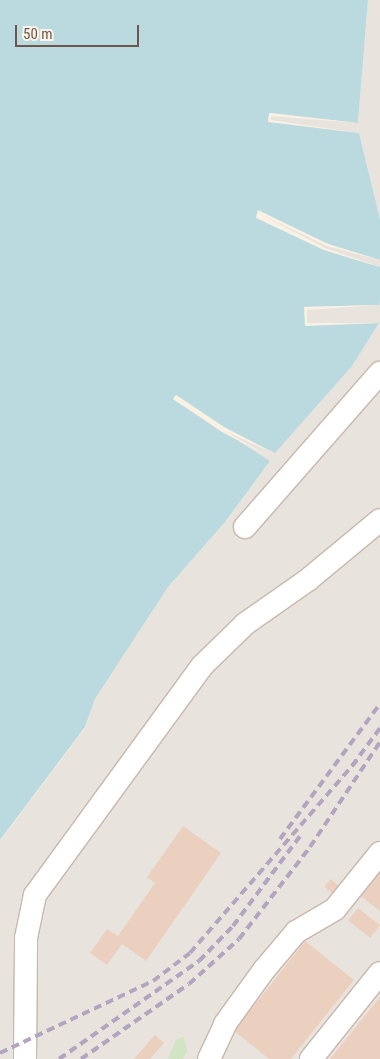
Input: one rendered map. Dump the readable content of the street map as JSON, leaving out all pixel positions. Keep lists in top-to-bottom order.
{
  "scale_bar": "50 m"
}
